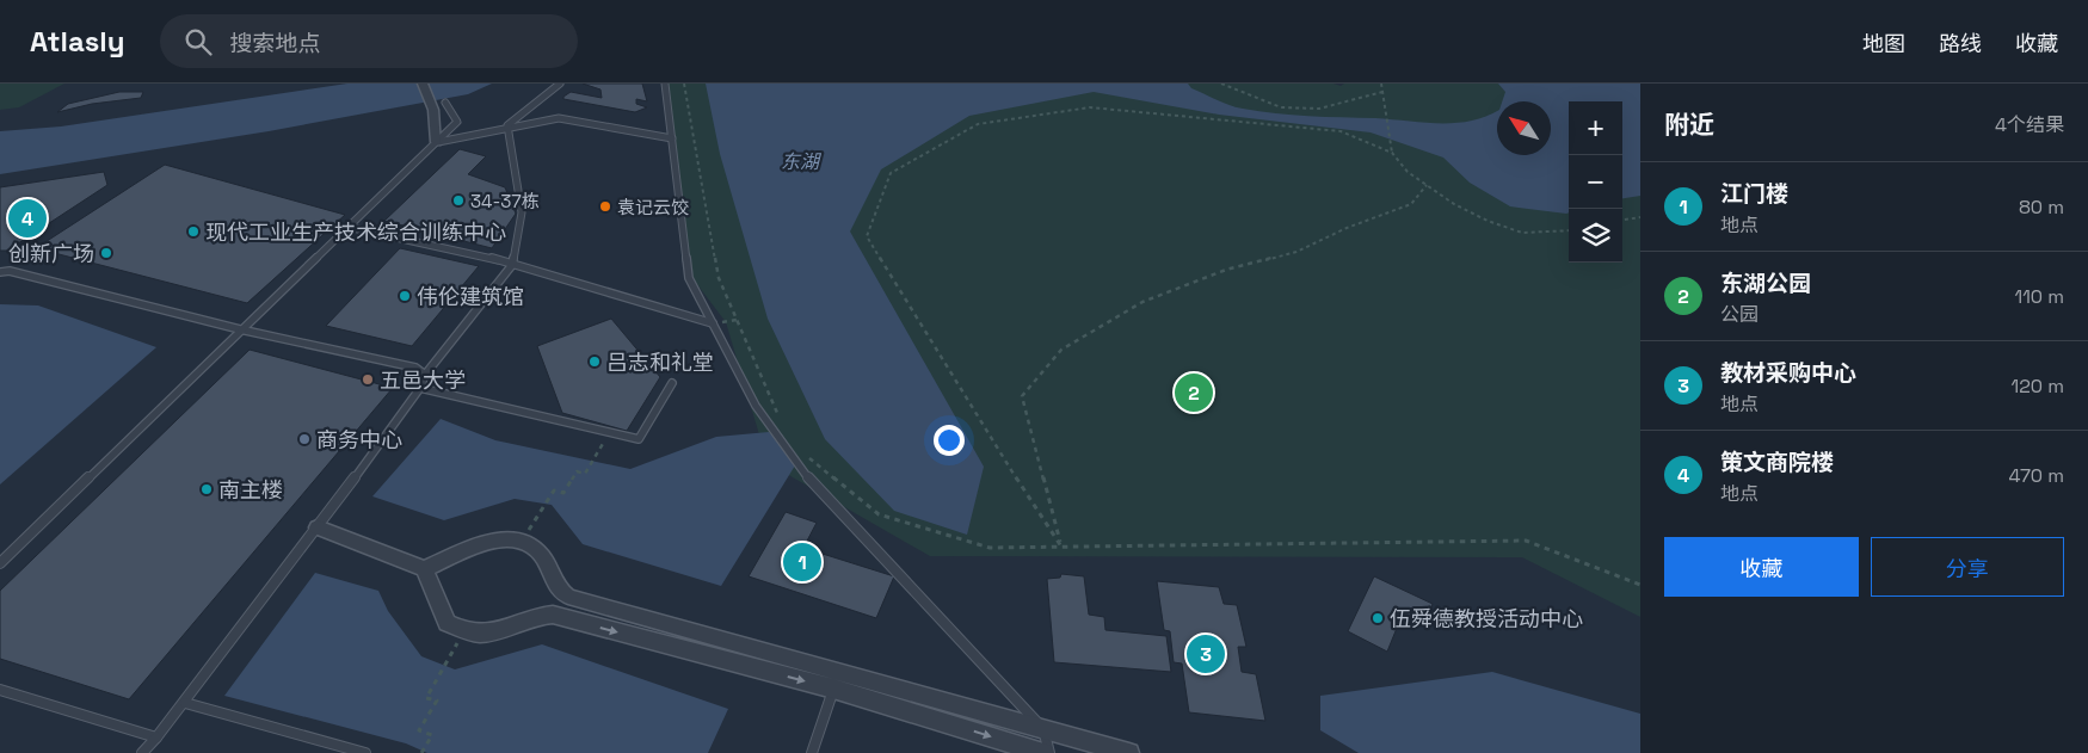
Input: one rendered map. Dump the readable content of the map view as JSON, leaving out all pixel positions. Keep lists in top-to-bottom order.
{
  "water": ["东湖"],
  "places": [
    "34-37栋",
    "袁记云饺",
    "现代工业生产技术综合训练中心",
    "创新广场",
    "伟伦建筑馆",
    "吕志和礼堂",
    "五邑大学",
    "商务中心",
    "南主楼",
    "伍舜德教授活动中心"
  ],
  "north": "top left",
  "page": {
    "header": "Atlasly",
    "search": "搜索地点",
    "nav": ["地图", "路线", "收藏"],
    "heading": ["附近", "4个结果"],
    "map_buttons": ["+", "−"],
    "list": [
      {
        "mark": "1",
        "name": "江门楼",
        "note": "地点",
        "value": "80 m"
      },
      {
        "mark": "2",
        "name": "东湖公园",
        "note": "公园",
        "value": "110 m"
      },
      {
        "mark": "3",
        "name": "教材采购中心",
        "note": "地点",
        "value": "120 m"
      },
      {
        "mark": "4",
        "name": "策文商院楼",
        "note": "地点",
        "value": "470 m"
      }
    ],
    "pins": [
      "4",
      "2",
      "1",
      "3"
    ],
    "buttons": ["收藏", "分享"]
  }
}
